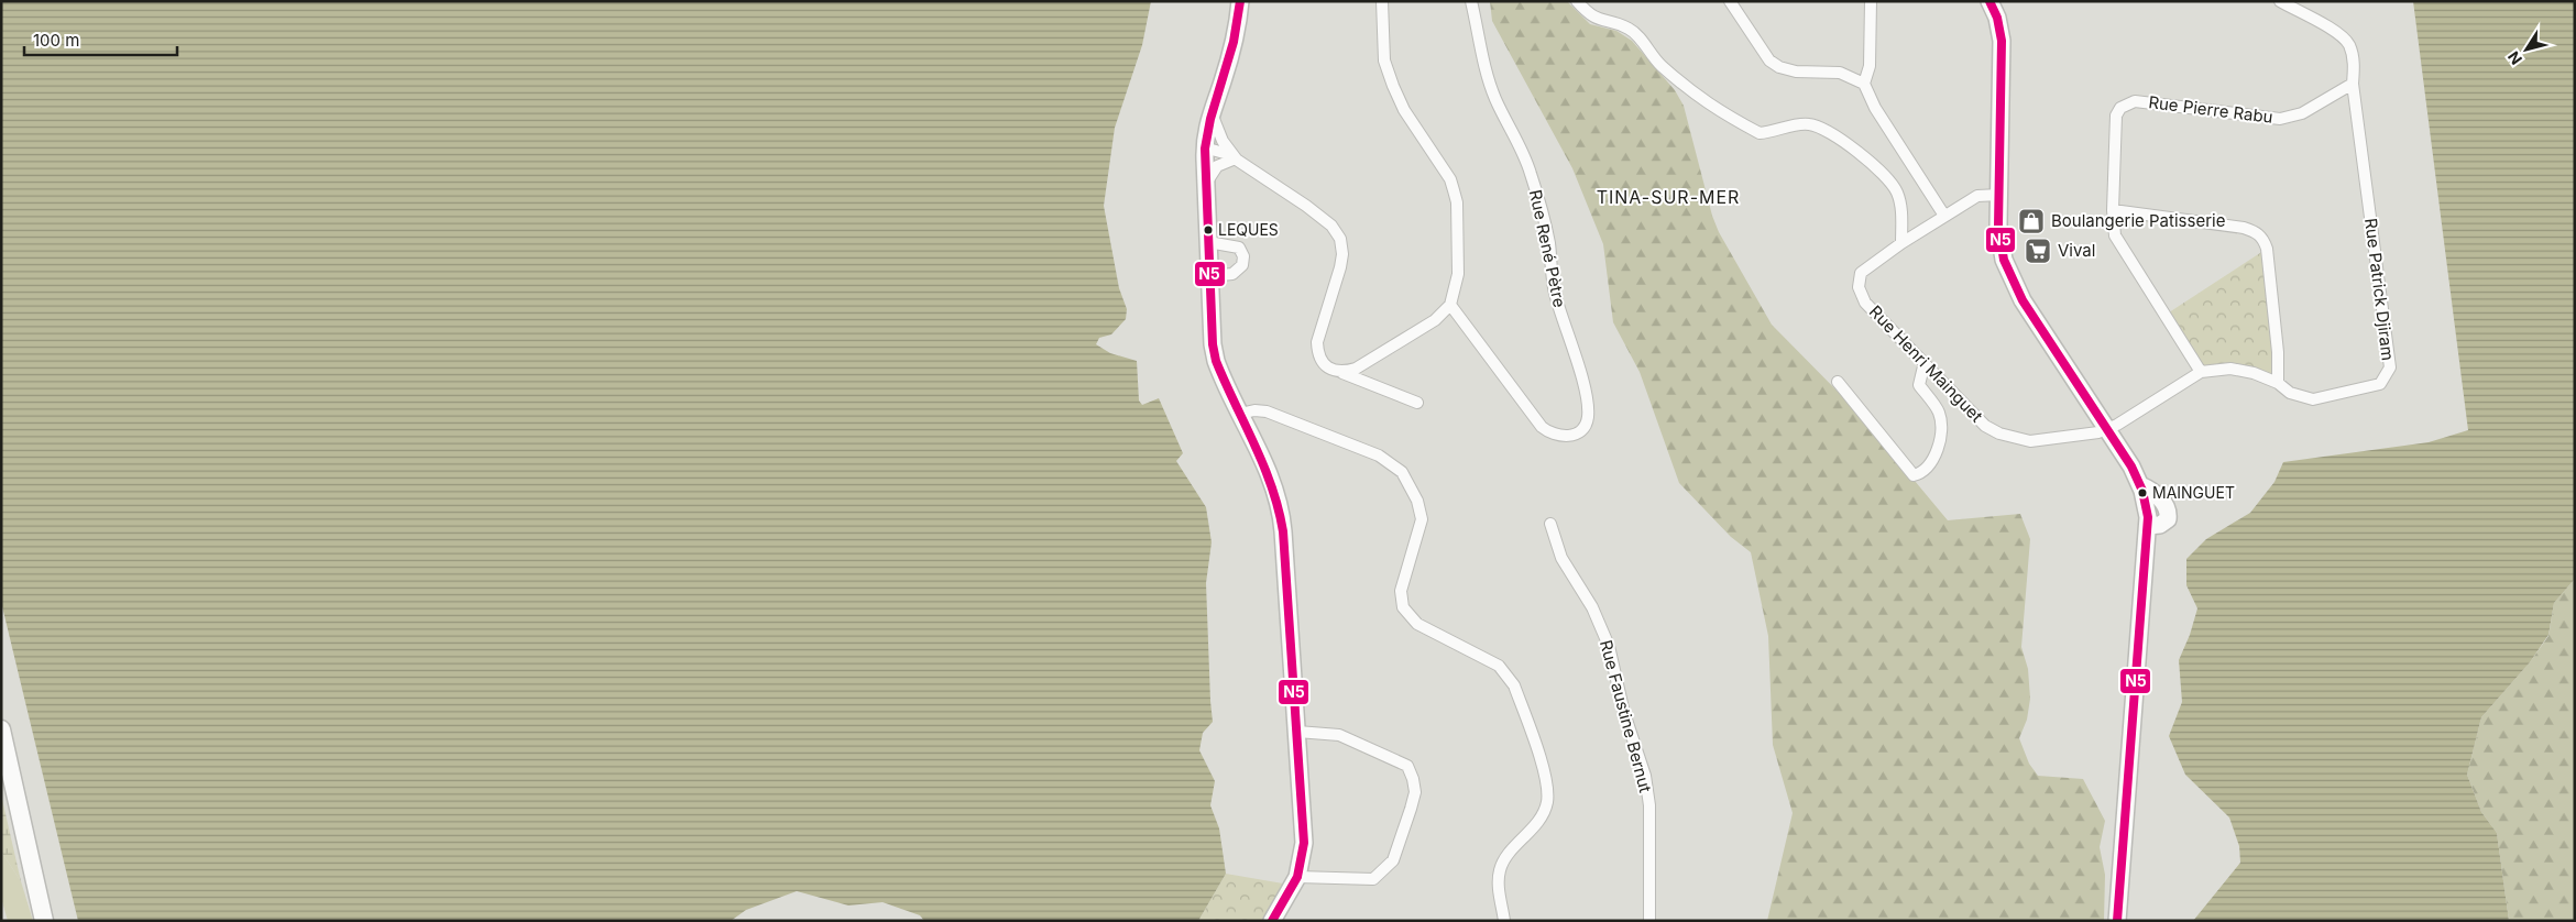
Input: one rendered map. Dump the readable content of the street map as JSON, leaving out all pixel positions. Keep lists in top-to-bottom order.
{
  "streets": {
    "street": [
      "Rue Pierre Rabu",
      "Rue René Pètre",
      "Rue Patrick Djiram",
      "Rue Henri Mainguet",
      "Rue Faustine Bernut"
    ]
  },
  "crossings": [
    ["Rue Pierre Rabu", "Rue Patrick Djiram"],
    ["Rue Patrick Djiram", "Rue Henri Mainguet"]
  ],
  "districts": ["TINA-SUR-MER"],
  "places": {
    "shop": ["Boulangerie Patisserie"],
    "other": ["LEQUES", "MAINGUET"],
    "supermarket": ["Vival"]
  },
  "lines": ["transit line N5"],
  "scale_bar": "100 m",
  "north": "bottom left"
}
